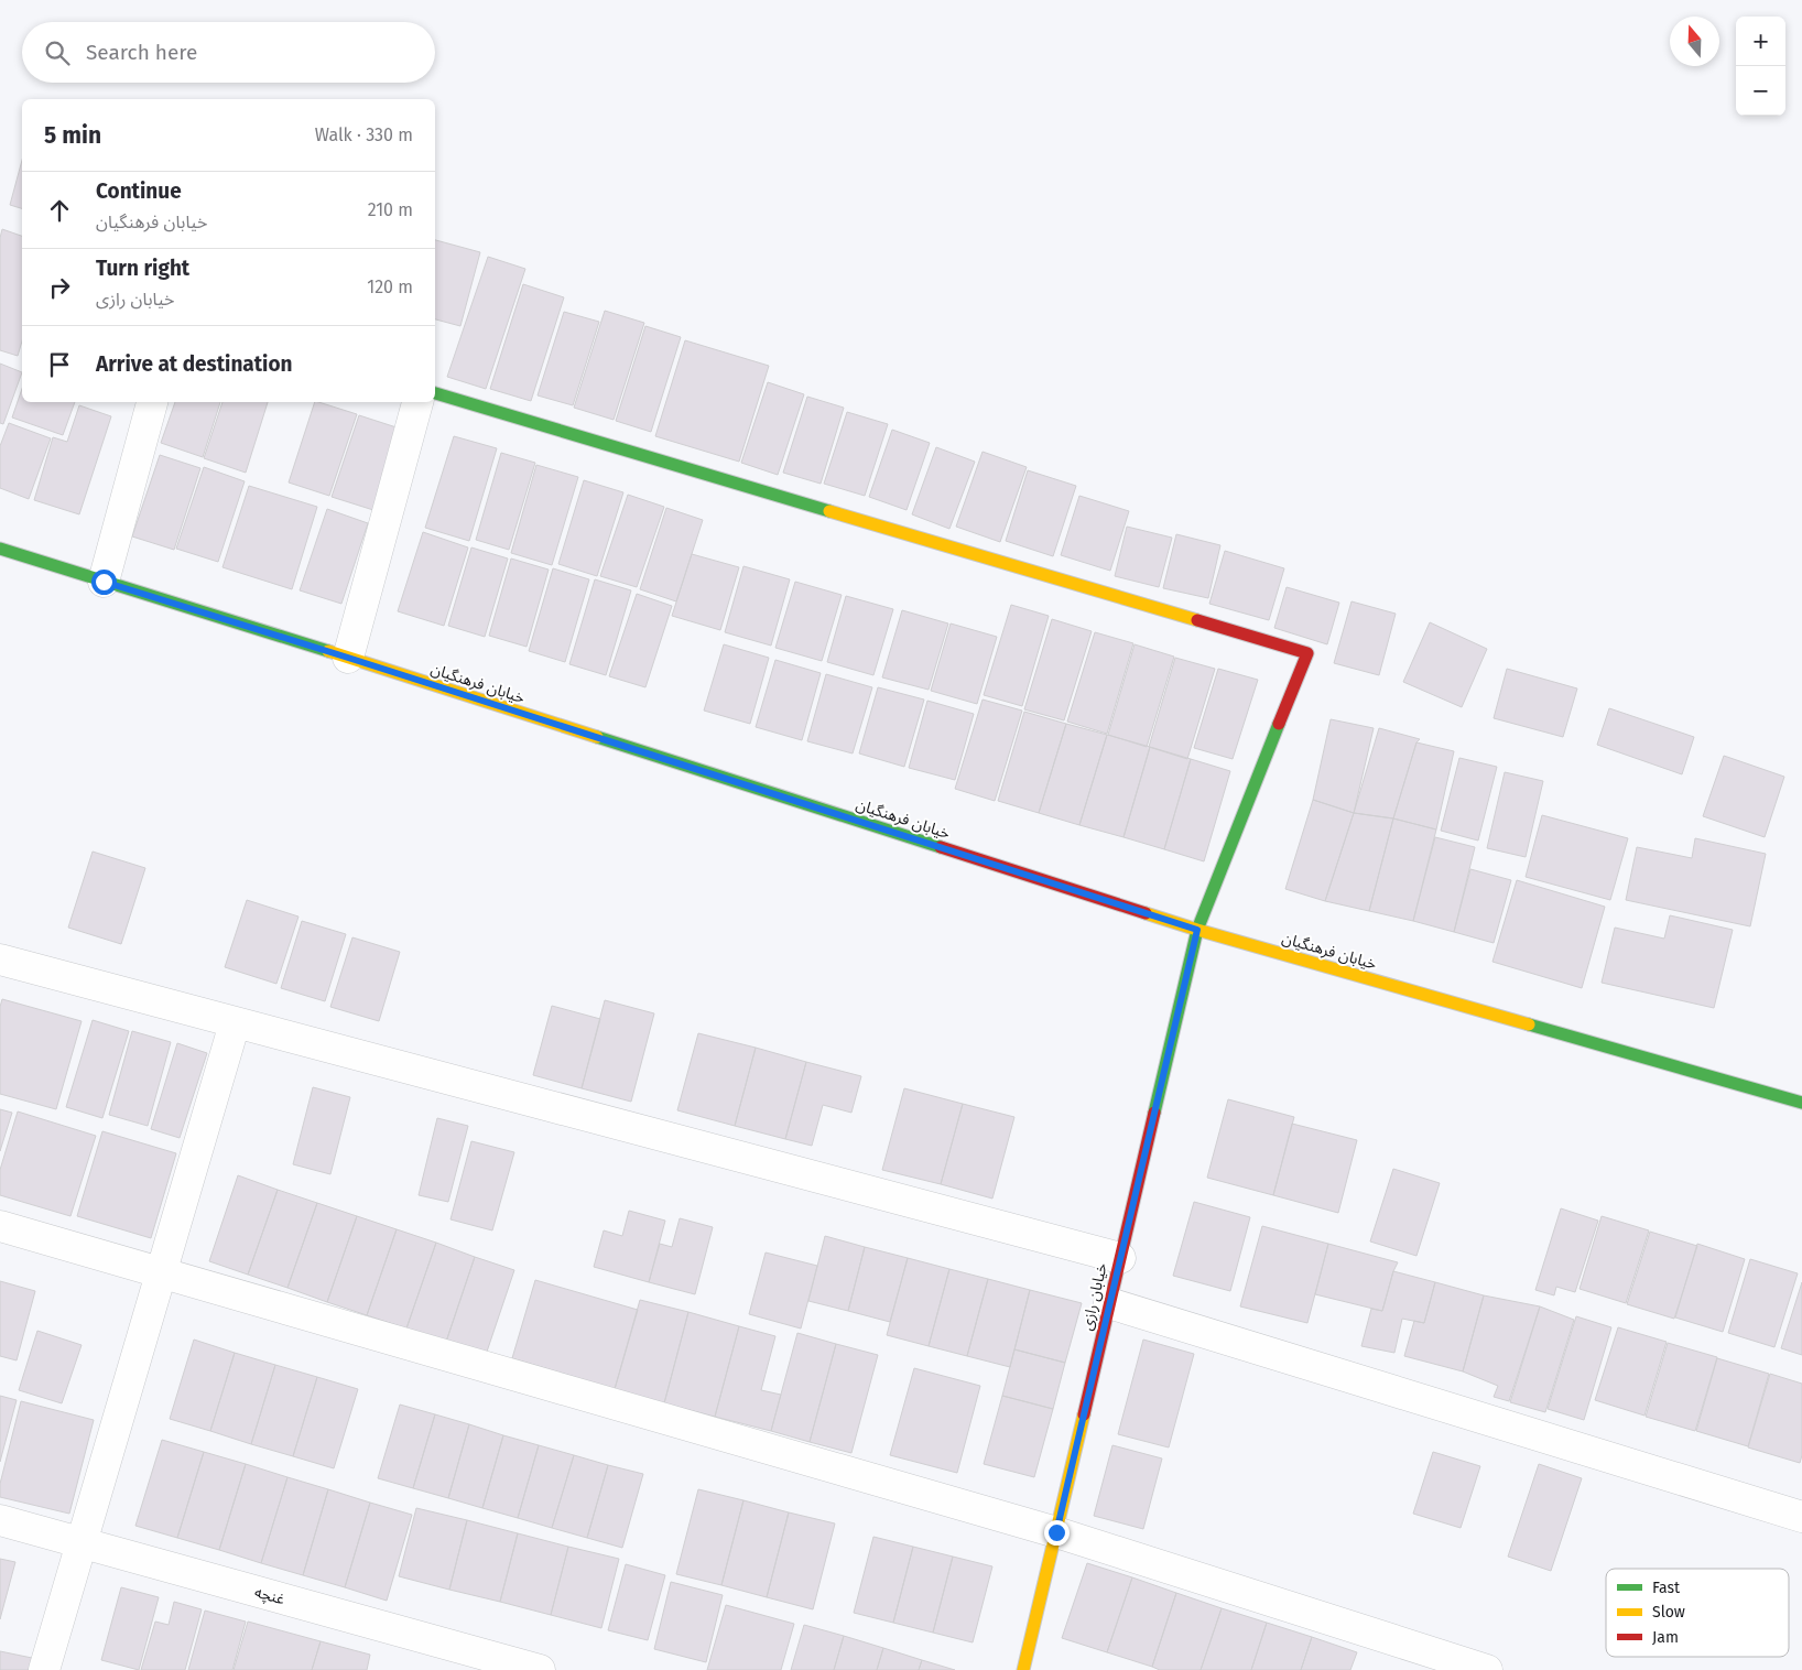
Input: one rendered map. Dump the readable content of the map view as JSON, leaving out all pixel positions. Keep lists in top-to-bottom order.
{
  "streets": {
    "street": ["خیابان فرهنگیان", "خیابان رازی", "غنچه"]
  },
  "crossings": [
    ["خیابان فرهنگیان", "خیابان رازی"]
  ],
  "legend": ["Fast", "Slow", "Jam"],
  "north": "top",
  "page": {
    "map_buttons": ["+", "−"],
    "search": "Search here",
    "heading": ["5 min", "Walk · 330 m"],
    "list": [
      ["Continue", "خیابان فرهنگیان", "210 m"],
      ["Turn right", "خیابان رازی", "120 m"],
      "Arrive at destination"
    ]
  }
}
